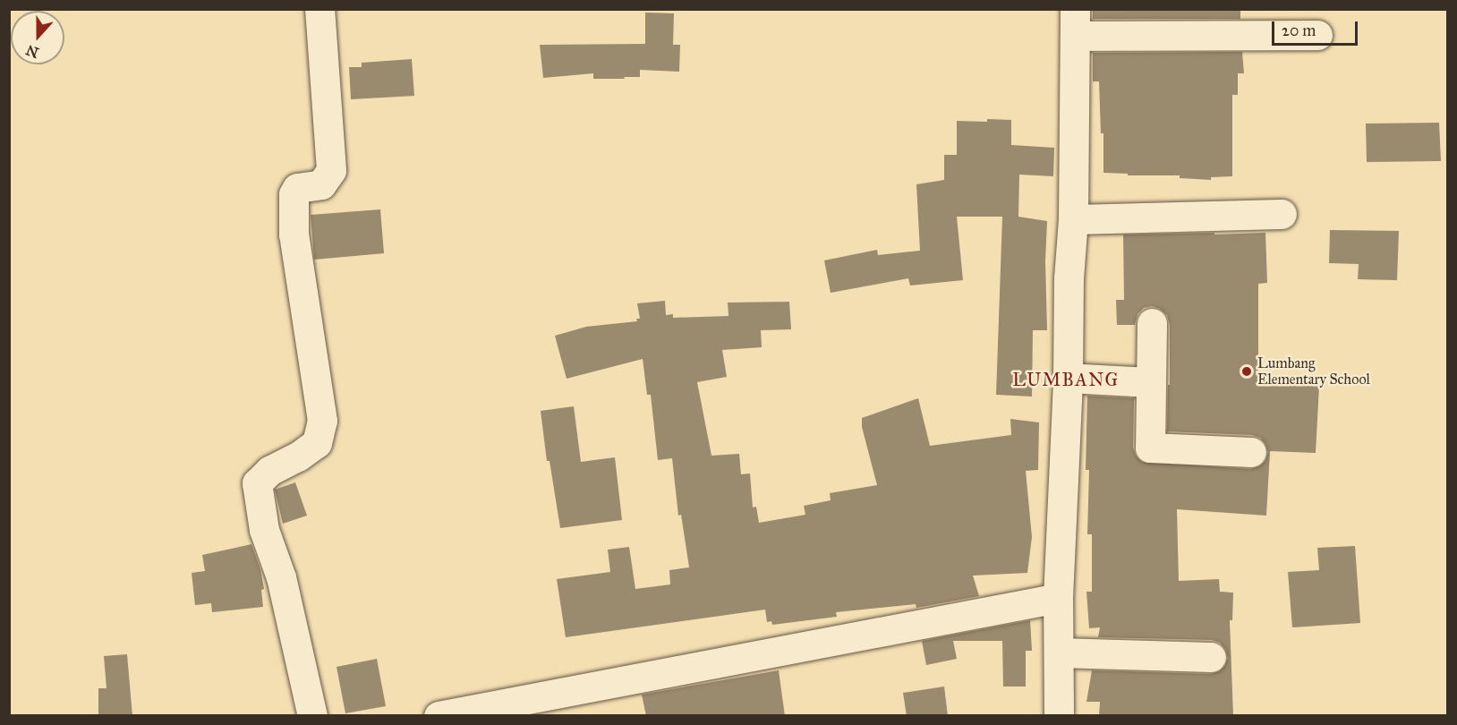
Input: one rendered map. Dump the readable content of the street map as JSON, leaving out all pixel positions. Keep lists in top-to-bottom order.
{
  "districts": ["LUMBANG"],
  "places": ["Lumbang Elementary School"],
  "scale_bar": "20 m",
  "north": "bottom"
}
